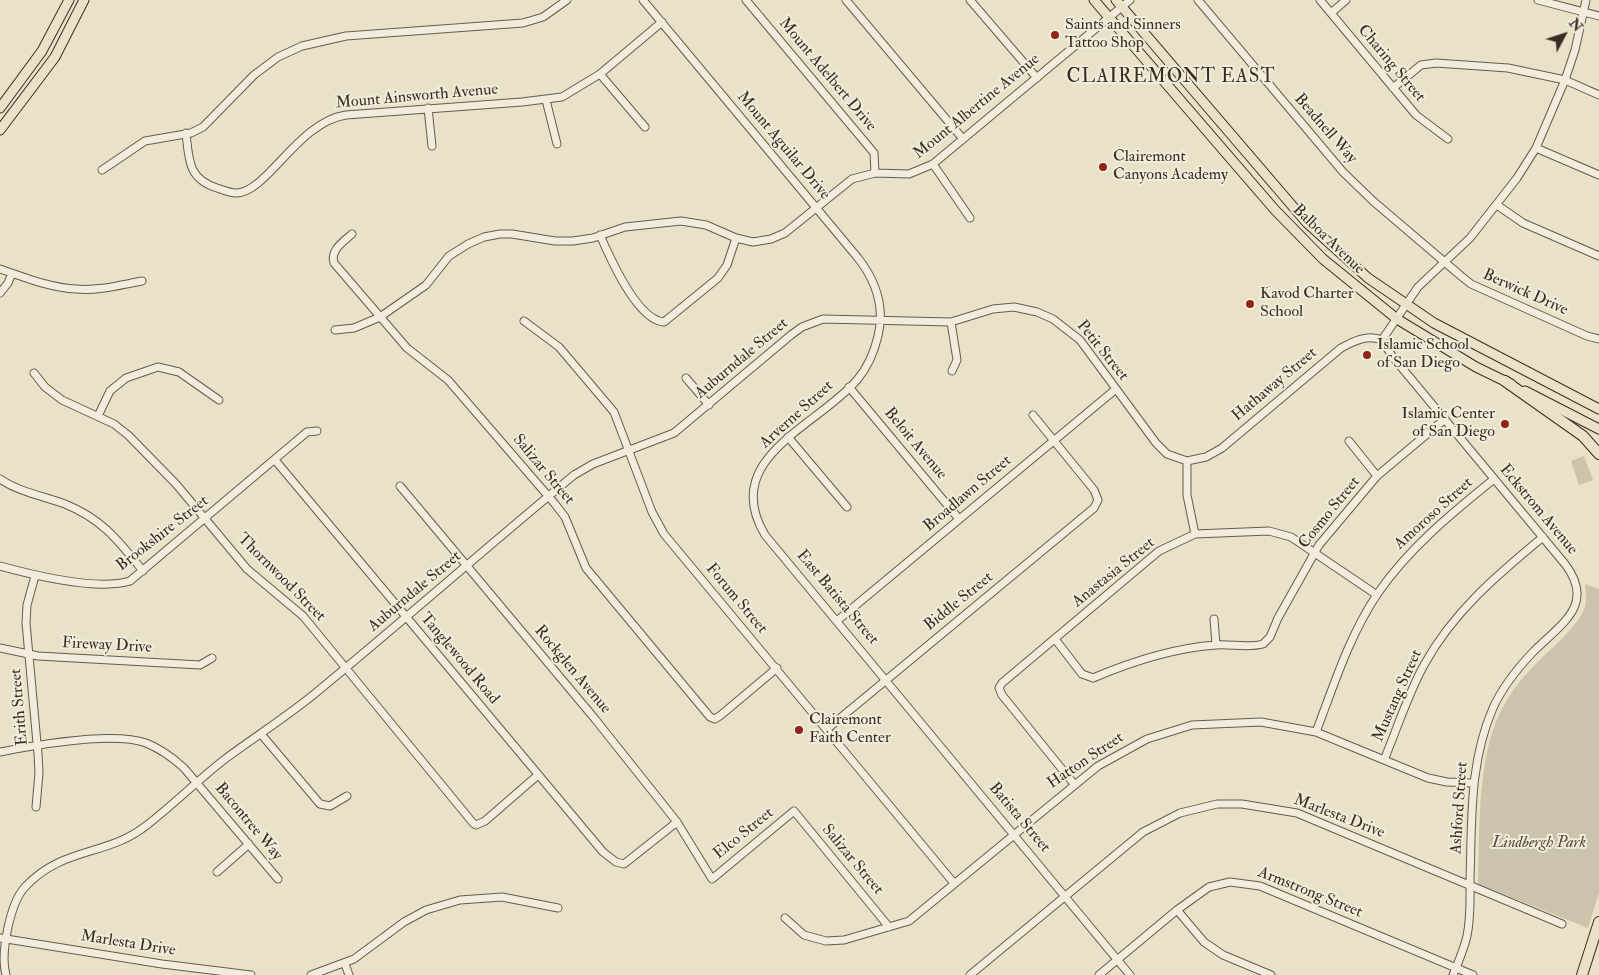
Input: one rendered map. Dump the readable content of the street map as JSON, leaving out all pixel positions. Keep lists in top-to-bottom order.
{
  "streets": {
    "main road": ["Balboa Avenue"],
    "street": [
      "Charing Street",
      "Mount Adelbert Drive",
      "Mount Ainsworth Avenue",
      "Mount Albertine Avenue",
      "Beadnell Way",
      "Mount Aguilar Drive",
      "Berwick Drive",
      "Petit Street",
      "Auburndale Street",
      "Hathaway Street",
      "Arverne Street",
      "Beloit Avenue",
      "Salizar Street",
      "Broadlawn Street",
      "Eckstrom Avenue",
      "Cosmo Street",
      "Amoroso Street",
      "Brookshire Street",
      "Anastasia Street",
      "Thornwood Street",
      "East Batista Street",
      "Forum Street",
      "Biddle Street",
      "Fireway Drive",
      "Tanglewood Road",
      "Rockglen Avenue",
      "Mustang Street",
      "Erith Street",
      "Hatton Street",
      "Ashford Street",
      "Marlesta Drive",
      "Batista Street",
      "Bacontree Way",
      "Elco Street",
      "Armstrong Street"
    ]
  },
  "crossings": [
    ["Mount Adelbert Drive", "Mount Albertine Avenue"],
    ["Mount Ainsworth Avenue", "Mount Aguilar Drive"],
    ["Mount Albertine Avenue", "Mount Aguilar Drive"],
    ["Mount Albertine Avenue", "Balboa Avenue"],
    ["Mount Albertine Avenue", "Salizar Street"],
    ["Beadnell Way", "Berwick Drive"],
    ["Mount Aguilar Drive", "Petit Street"],
    ["Mount Aguilar Drive", "Auburndale Street"],
    ["Mount Aguilar Drive", "Arverne Street"],
    ["Petit Street", "Auburndale Street"],
    ["Petit Street", "Hathaway Street"],
    ["Petit Street", "Arverne Street"],
    ["Petit Street", "Broadlawn Street"],
    ["Auburndale Street", "Arverne Street"],
    ["Auburndale Street", "Salizar Street"],
    ["Auburndale Street", "Thornwood Street"],
    ["Auburndale Street", "Forum Street"],
    ["Auburndale Street", "Tanglewood Road"],
    ["Auburndale Street", "Rockglen Avenue"],
    ["Auburndale Street", "Marlesta Drive"],
    ["Auburndale Street", "Bacontree Way"],
    ["Hathaway Street", "Eckstrom Avenue"],
    ["Arverne Street", "Beloit Avenue"],
    ["Arverne Street", "East Batista Street"],
    ["Beloit Avenue", "Broadlawn Street"],
    ["Salizar Street", "Forum Street"],
    ["Salizar Street", "Hatton Street"],
    ["Salizar Street", "Elco Street"],
    ["Broadlawn Street", "East Batista Street"],
    ["Broadlawn Street", "Biddle Street"],
    ["Eckstrom Avenue", "Cosmo Street"],
    ["Eckstrom Avenue", "Amoroso Street"],
    ["Eckstrom Avenue", "Mustang Street"],
    ["Eckstrom Avenue", "Ashford Street"],
    ["Cosmo Street", "Anastasia Street"],
    ["Amoroso Street", "Anastasia Street"],
    ["Amoroso Street", "Hatton Street"],
    ["Brookshire Street", "Thornwood Street"],
    ["Brookshire Street", "Tanglewood Road"],
    ["Brookshire Street", "Erith Street"],
    ["Anastasia Street", "Hatton Street"],
    ["Thornwood Street", "Tanglewood Road"],
    ["East Batista Street", "Biddle Street"],
    ["East Batista Street", "Batista Street"],
    ["Forum Street", "Biddle Street"],
    ["Forum Street", "Hatton Street"],
    ["Biddle Street", "Batista Street"],
    ["Fireway Drive", "Erith Street"],
    ["Tanglewood Road", "Rockglen Avenue"],
    ["Rockglen Avenue", "Elco Street"],
    ["Mustang Street", "Hatton Street"],
    ["Erith Street", "Bacontree Way"],
    ["Hatton Street", "Ashford Street"],
    ["Hatton Street", "Batista Street"],
    ["Ashford Street", "Marlesta Drive"],
    ["Ashford Street", "Armstrong Street"],
    ["Marlesta Drive", "Batista Street"],
    ["Batista Street", "Armstrong Street"]
  ],
  "districts": ["CLAIREMONT EAST"],
  "parks": ["Lindbergh Park"],
  "places": [
    "Saints and Sinners Tattoo Shop",
    "Clairemont Canyons Academy",
    "Kavod Charter School",
    "Islamic School of San Diego",
    "Islamic Center of San Diego",
    "Clairemont Faith Center"
  ],
  "north": "top right"
}
